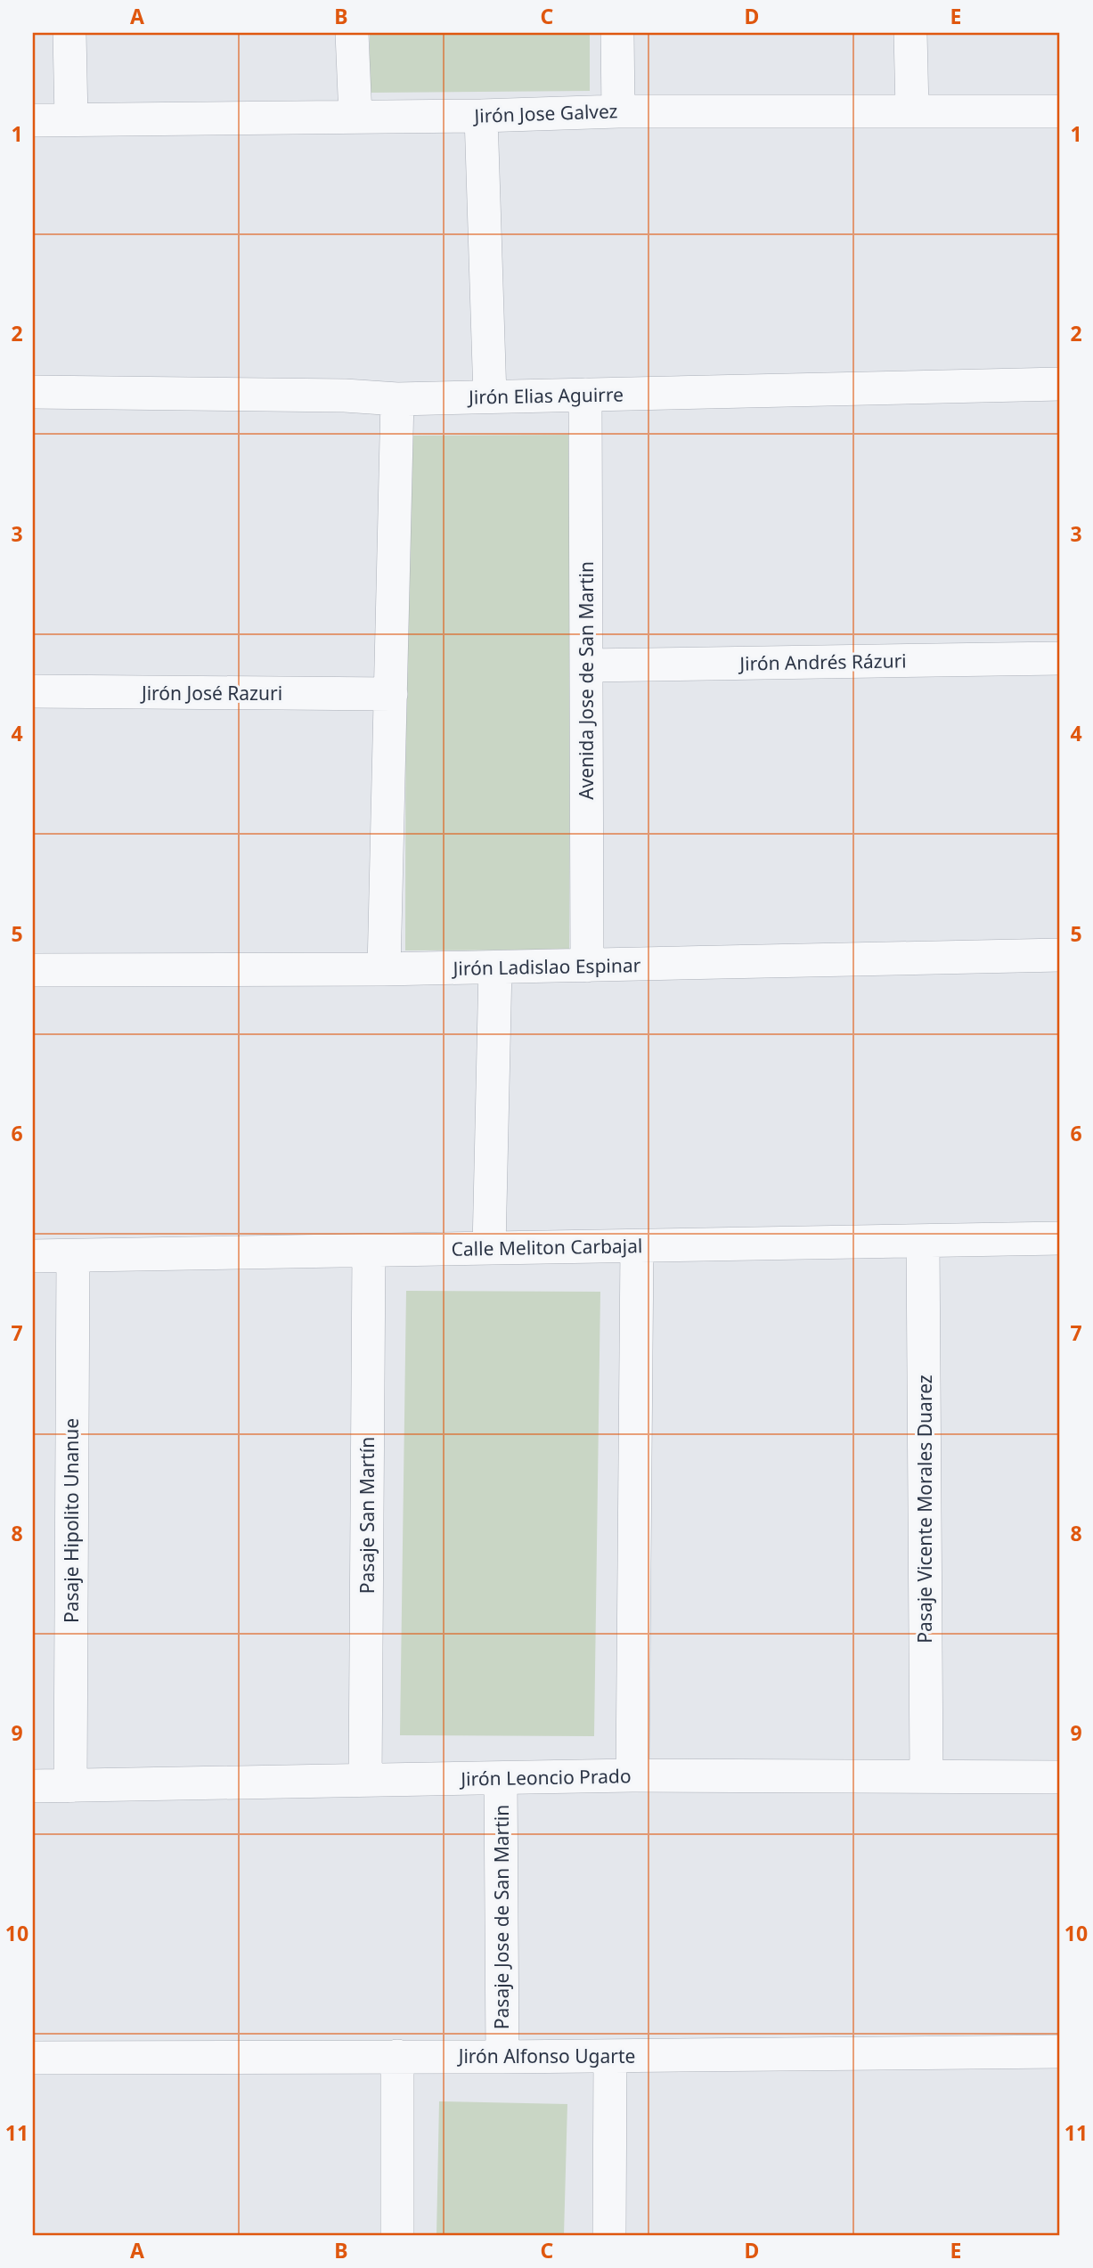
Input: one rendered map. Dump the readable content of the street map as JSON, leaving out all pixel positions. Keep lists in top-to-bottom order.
{
  "streets": {
    "street": [
      "Jirón Jose Galvez",
      "Jirón Elias Aguirre",
      "Jirón Andrés Rázuri",
      "Avenida Jose de San Martin",
      "Jirón José Razuri",
      "Jirón Ladislao Espinar",
      "Calle Meliton Carbajal",
      "Pasaje Vicente Morales Duarez",
      "Pasaje San Martín",
      "Pasaje Hipolito Unanue",
      "Jirón Leoncio Prado",
      "Pasaje Jose de San Martin",
      "Jirón Alfonso Ugarte"
    ]
  },
  "crossings": [
    ["Jirón Elias Aguirre", "Avenida Jose de San Martin"],
    ["Jirón Andrés Rázuri", "Avenida Jose de San Martin"],
    ["Avenida Jose de San Martin", "Jirón Ladislao Espinar"],
    ["Calle Meliton Carbajal", "Pasaje Vicente Morales Duarez"],
    ["Calle Meliton Carbajal", "Pasaje San Martín"],
    ["Calle Meliton Carbajal", "Pasaje Hipolito Unanue"],
    ["Pasaje Vicente Morales Duarez", "Jirón Leoncio Prado"],
    ["Pasaje San Martín", "Jirón Leoncio Prado"],
    ["Pasaje Hipolito Unanue", "Jirón Leoncio Prado"],
    ["Jirón Leoncio Prado", "Pasaje Jose de San Martin"],
    ["Pasaje Jose de San Martin", "Jirón Alfonso Ugarte"]
  ],
  "grid": {
    "columns": [
      "A",
      "B",
      "C",
      "D",
      "E"
    ],
    "rows": [
      "1",
      "2",
      "3",
      "4",
      "5",
      "6",
      "7",
      "8",
      "9",
      "10",
      "11"
    ]
  }
}
